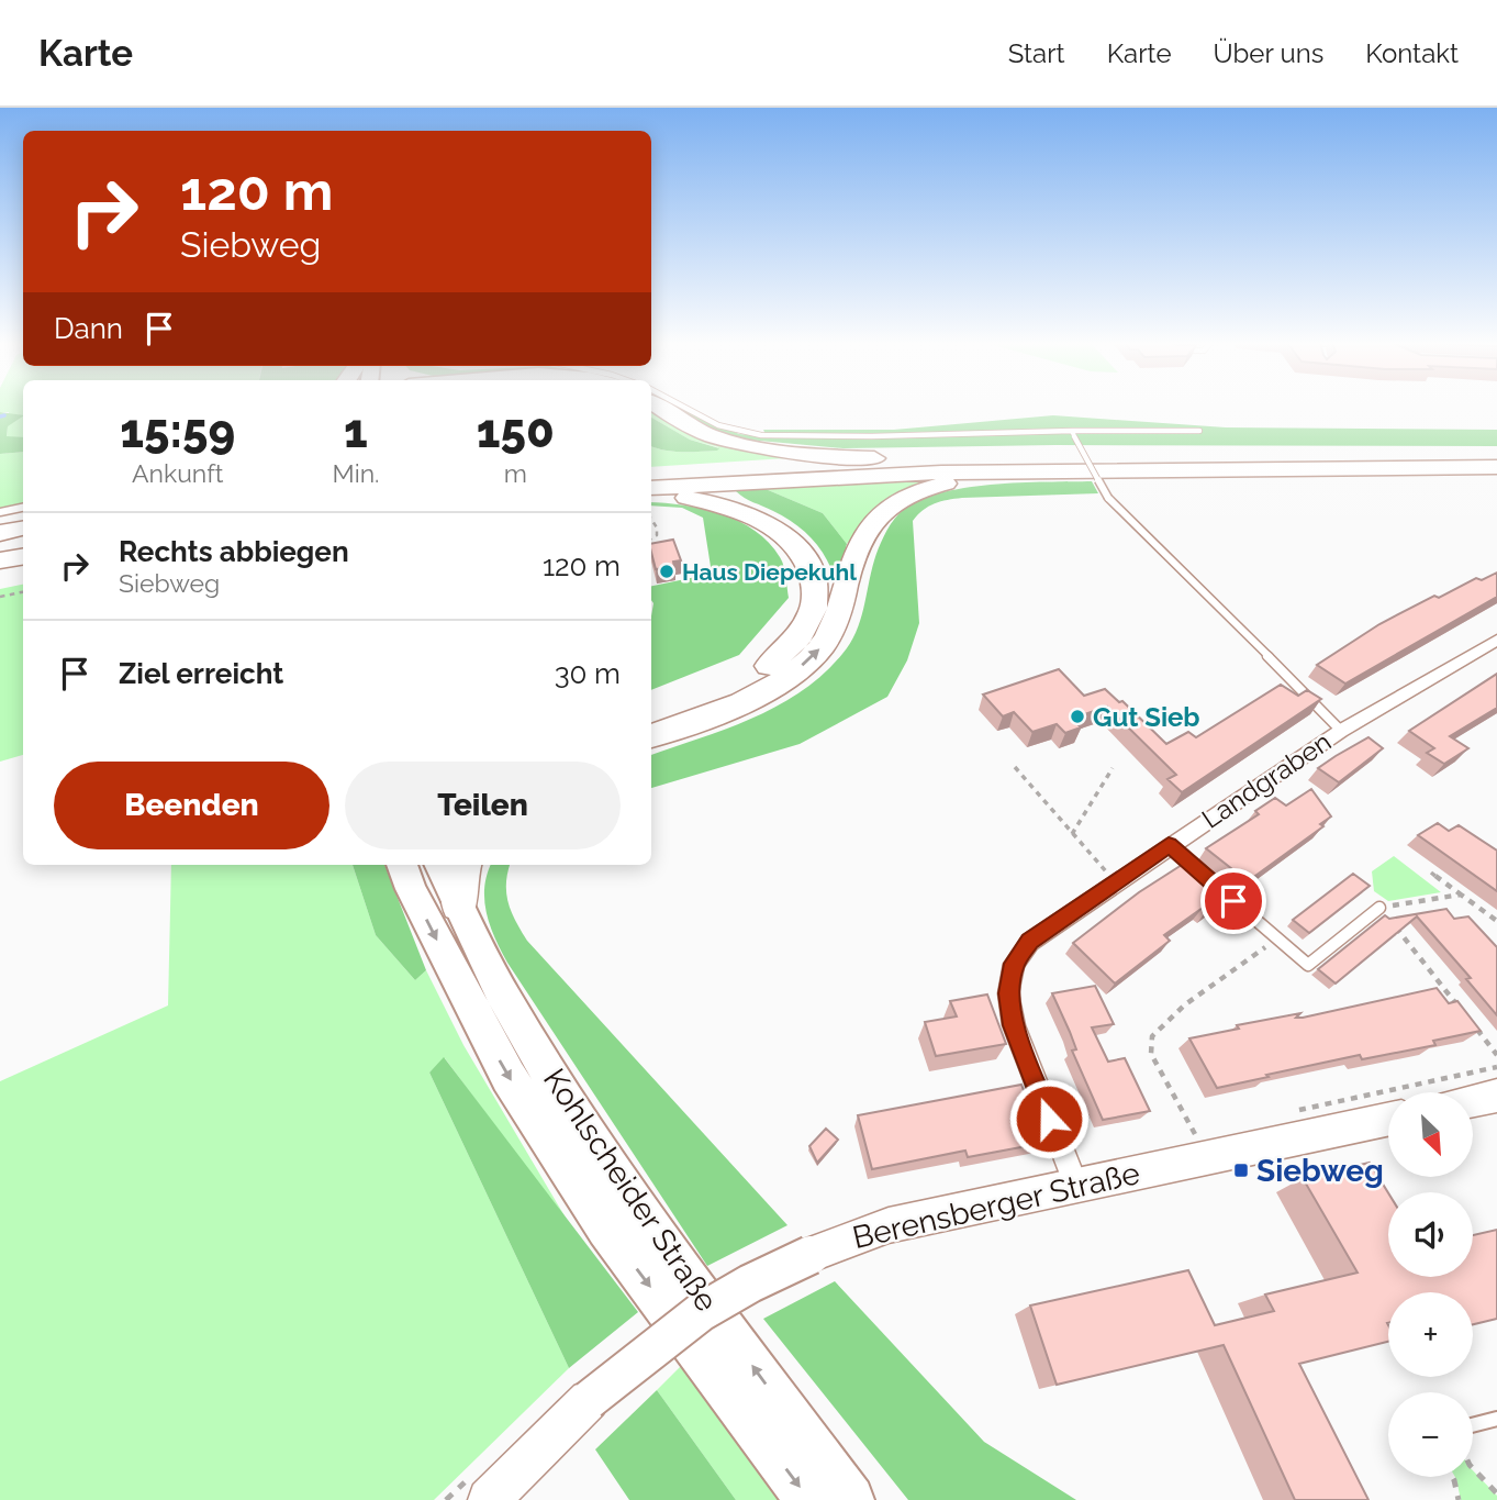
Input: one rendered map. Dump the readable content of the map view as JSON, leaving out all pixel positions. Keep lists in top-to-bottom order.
{
  "streets": {
    "main road": ["Kohlscheider Straße"],
    "street": ["Landgraben", "Berensberger Straße"]
  },
  "crossings": [
    ["Landgraben", "Berensberger Straße"]
  ],
  "places": {
    "other": ["Haus Diepekuhl", "Gut Sieb"],
    "transit": ["Siebweg"]
  },
  "north": "bottom right",
  "page": {
    "header": "Karte",
    "nav": [
      "Start",
      "Karte",
      "Über uns",
      "Kontakt"
    ],
    "turn": ["120 m", "Siebweg"],
    "then": "Dann",
    "eta": [
      "15:59",
      "Ankunft",
      "1",
      "Min.",
      "150",
      "m"
    ],
    "list": [
      {
        "name": "Rechts abbiegen",
        "note": "Siebweg",
        "value": "120 m"
      },
      {
        "name": "Ziel erreicht",
        "value": "30 m"
      }
    ],
    "buttons": ["Beenden", "Teilen"],
    "map_buttons": ["+", "−"]
  }
}
